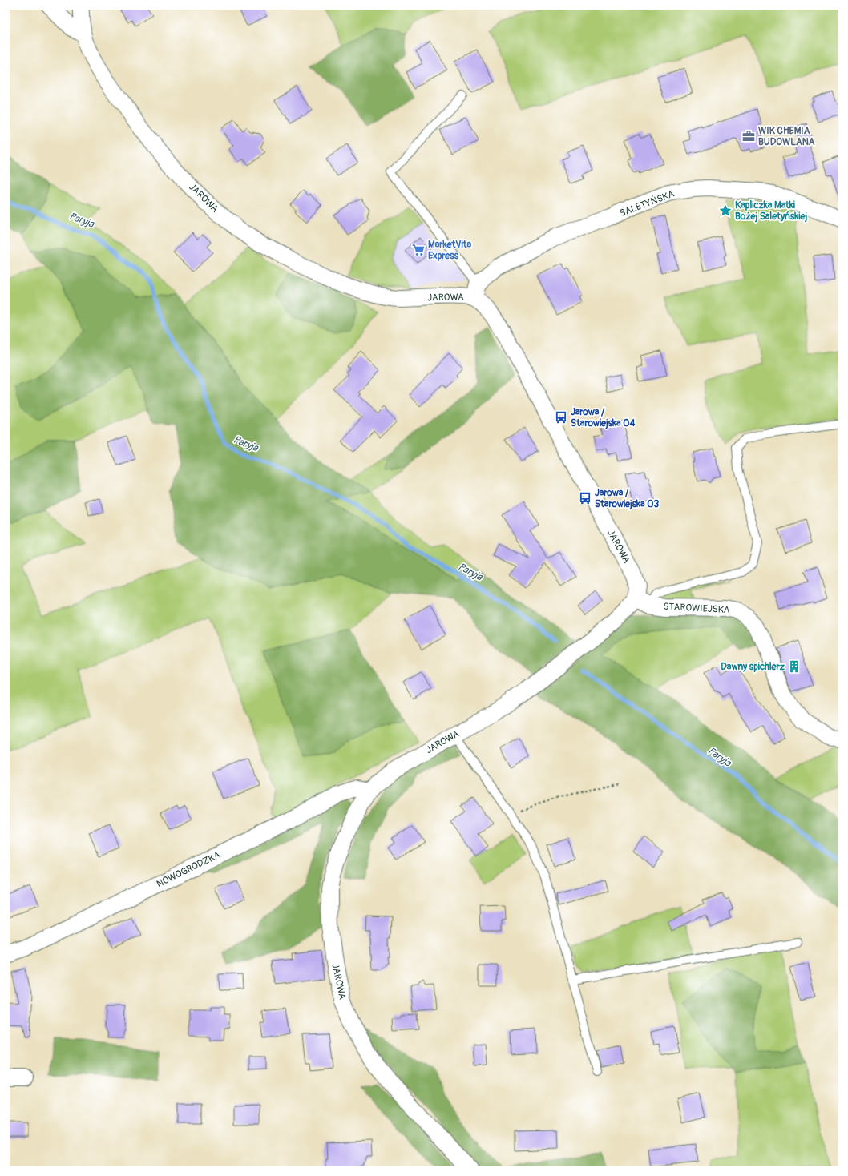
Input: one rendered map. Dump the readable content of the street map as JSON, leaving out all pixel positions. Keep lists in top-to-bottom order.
{
  "streets": {
    "street": [
      "JAROWA",
      "SALETYŃSKA",
      "STAROWIEJSKA",
      "NOWOGRODZKA"
    ]
  },
  "crossings": [
    ["JAROWA", "SALETYŃSKA"],
    ["JAROWA", "STAROWIEJSKA"],
    ["JAROWA", "NOWOGRODZKA"]
  ],
  "water": ["Paryja"],
  "places": {
    "office": ["WIK CHEMIA BUDOWLANA"],
    "place": ["Kapliczka Matki Bożej Saletyńskiej"],
    "supermarket": ["MarketVita Express"],
    "bus stop": ["Jarowa / Starowiejska 04", "Jarowa / Starowiejska 03"],
    "building": ["Dawny spichlerz"]
  }
}
